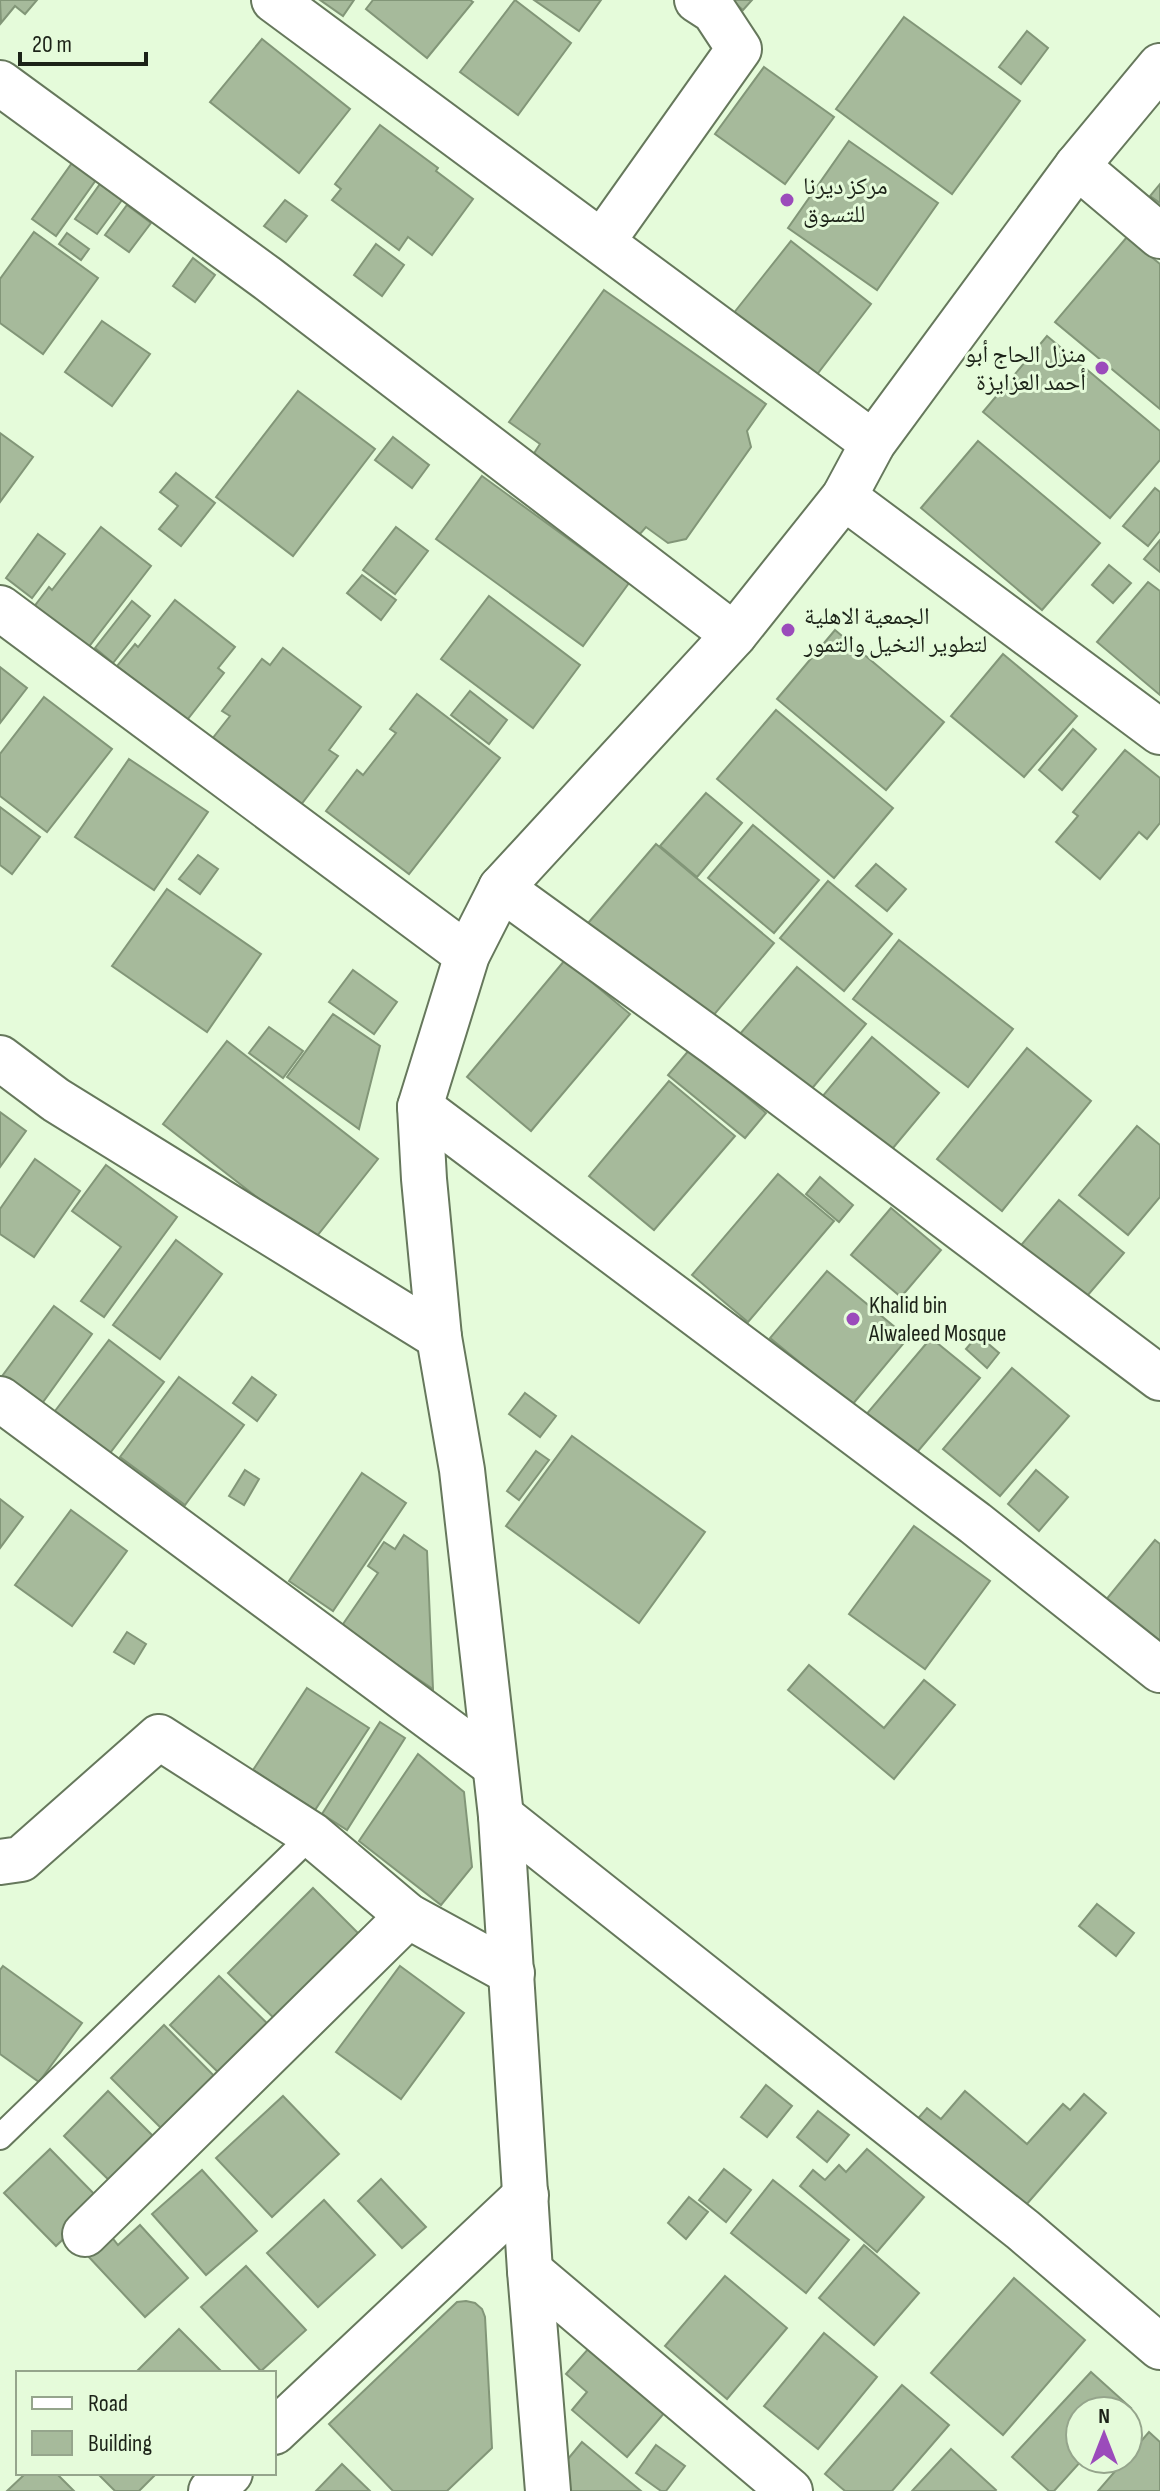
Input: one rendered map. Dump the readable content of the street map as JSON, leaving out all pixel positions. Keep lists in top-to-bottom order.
{
  "places": [
    "مركز ديرنا للتسوق",
    "منزل الحاج أبو أحمد العزايزة",
    "الجمعية الاهلية لتطوير النخيل والتمور",
    "Khalid bin Alwaleed Mosque"
  ],
  "legend": ["Road", "Building"],
  "scale_bar": "20 m",
  "north": "top"
}
